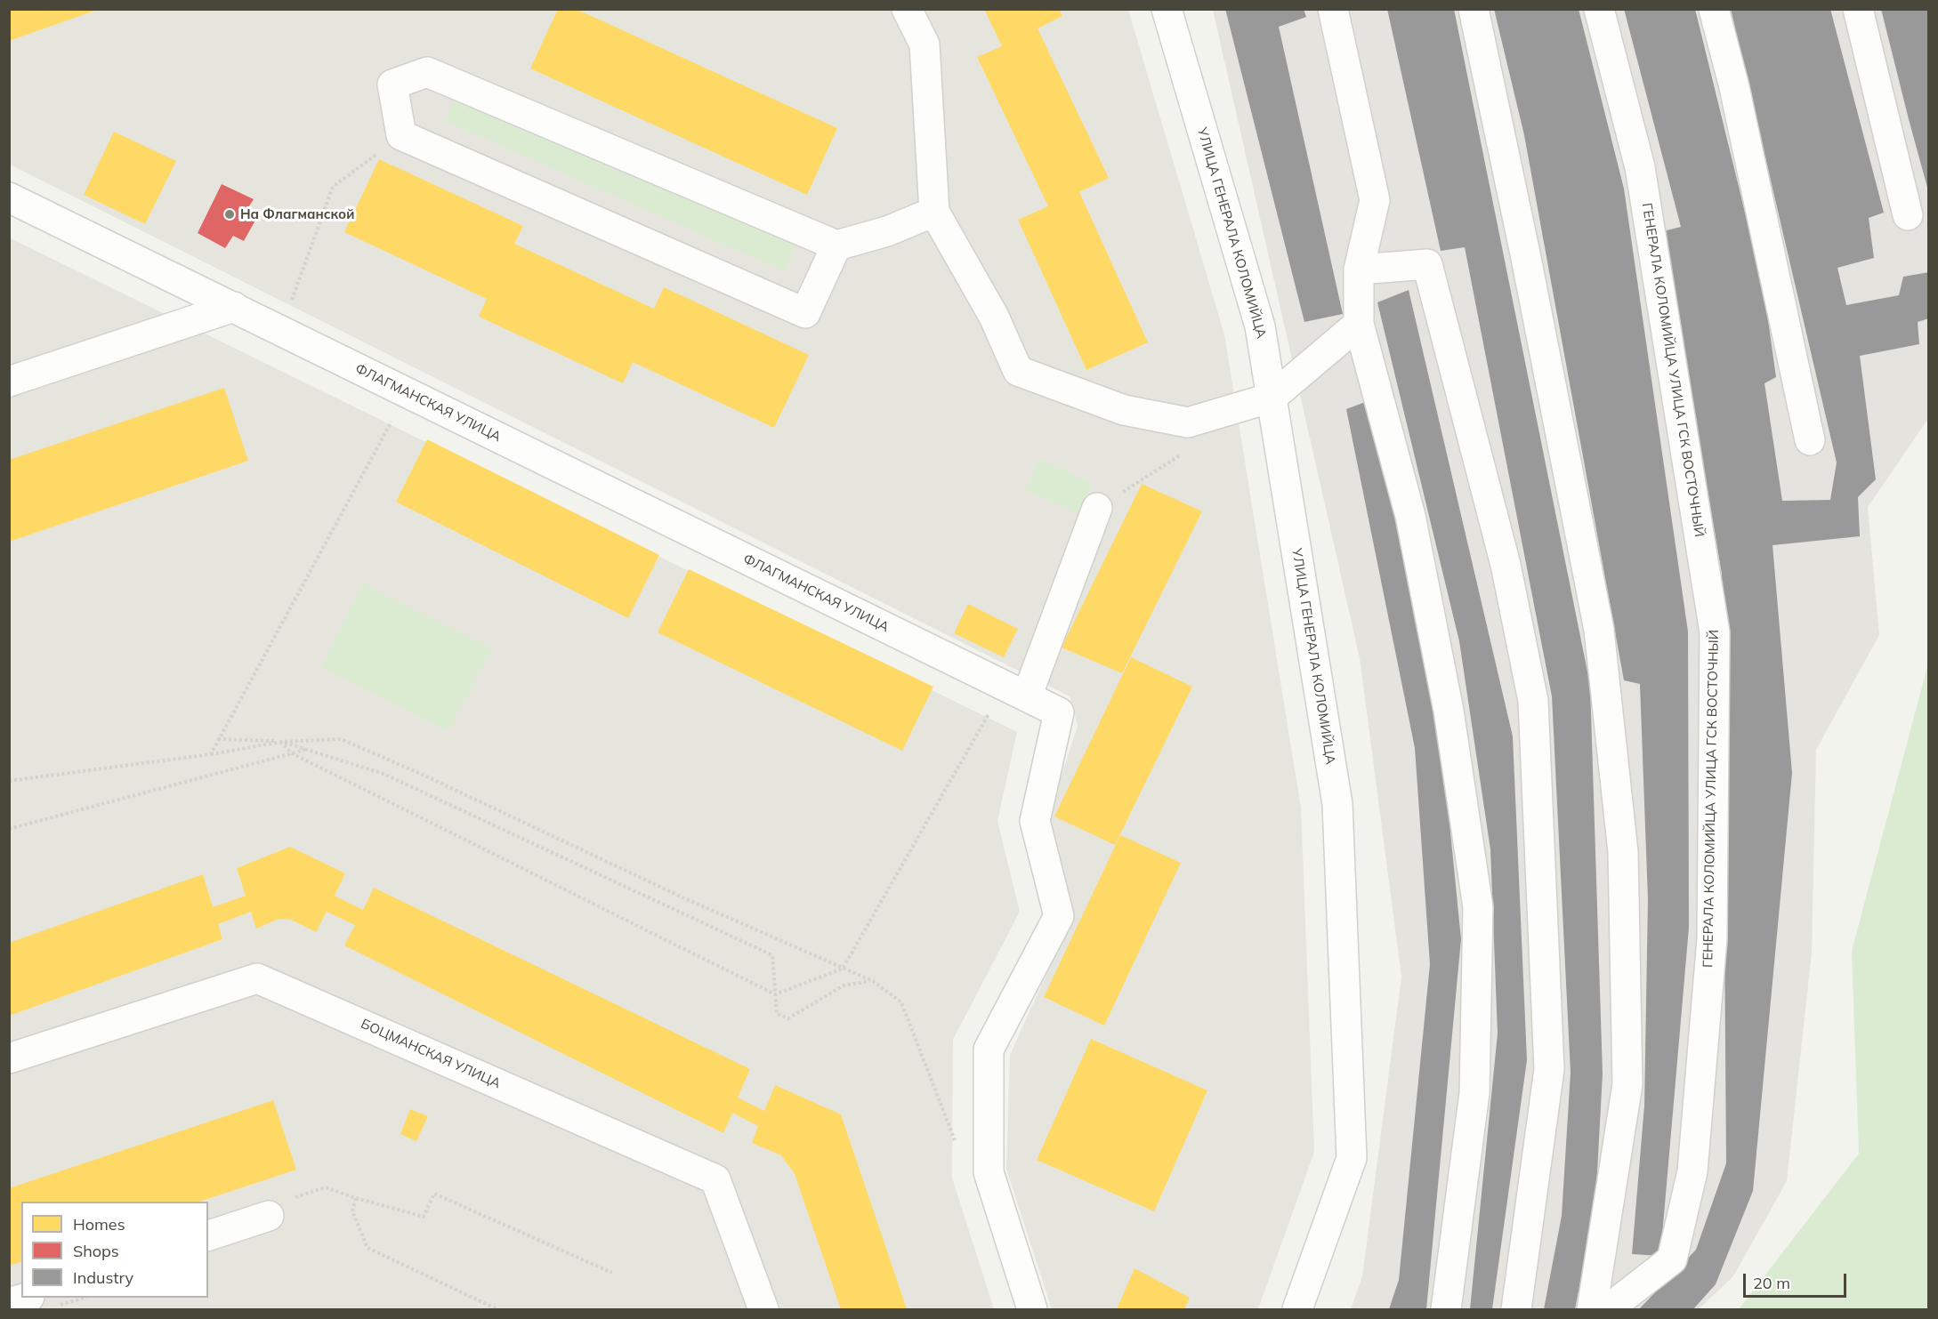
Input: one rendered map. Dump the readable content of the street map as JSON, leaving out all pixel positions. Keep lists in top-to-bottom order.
{
  "streets": {
    "street": [
      "УЛИЦА ГЕНЕРАЛА КОЛОМИЙЦА",
      "ГЕНЕРАЛА КОЛОМИЙЦА УЛИЦА ГСК ВОСТОЧНЫЙ",
      "ФЛАГМАНСКАЯ УЛИЦА",
      "БОЦМАНСКАЯ УЛИЦА"
    ]
  },
  "places": ["На Флагманской"],
  "legend": ["Homes", "Shops", "Industry"],
  "scale_bar": "20 m"
}
